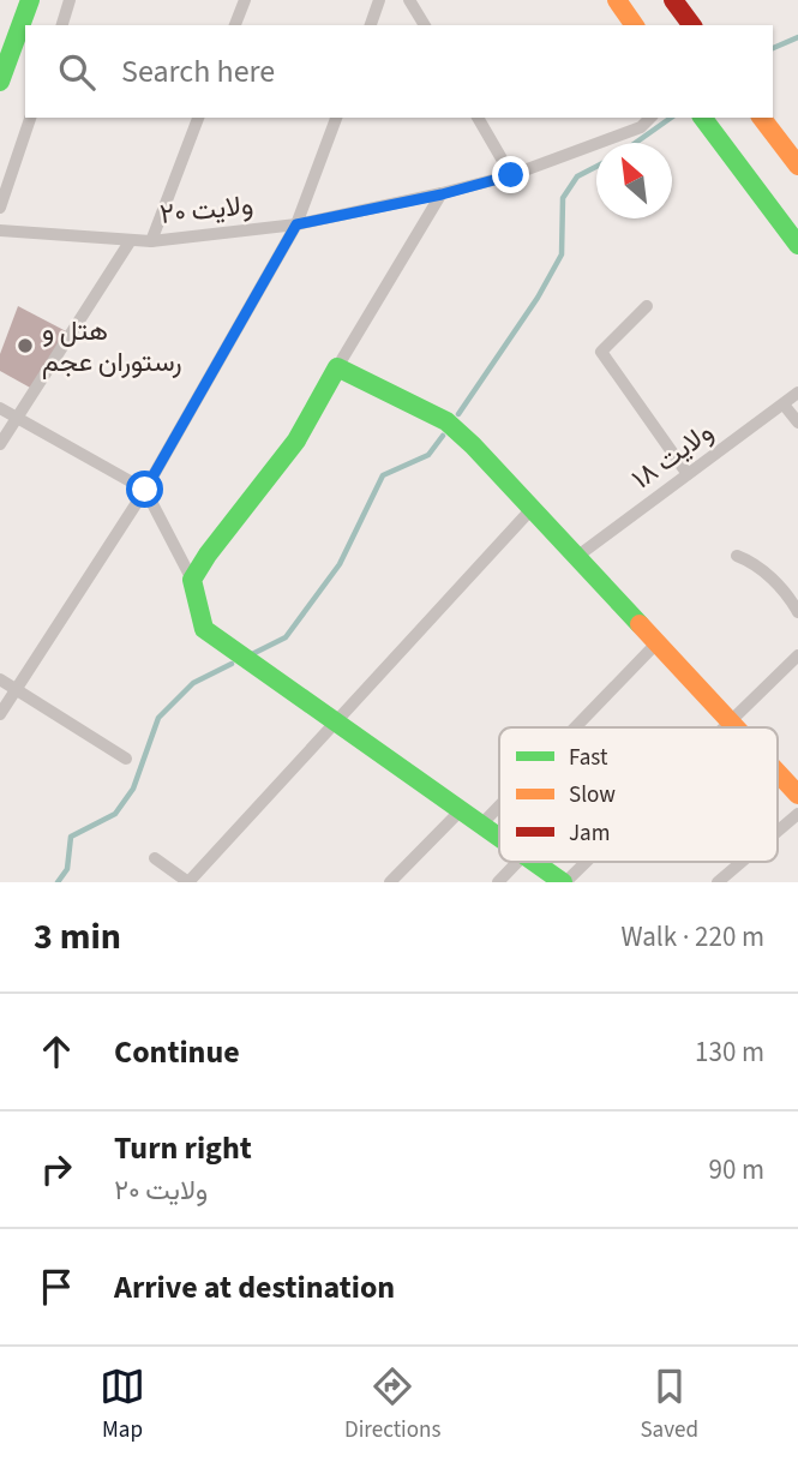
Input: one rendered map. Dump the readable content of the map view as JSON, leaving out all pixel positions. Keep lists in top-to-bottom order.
{
  "streets": {
    "street": ["ولایت ۲۰", "ولایت ۱۸"]
  },
  "places": ["هتل و رستوران عجم"],
  "legend": ["Fast", "Slow", "Jam"],
  "north": "top left",
  "page": {
    "search": "Search here",
    "heading": ["3 min", "Walk · 220 m"],
    "list": [
      ["Continue", "130 m"],
      ["Turn right", "ولایت ۲۰", "90 m"],
      "Arrive at destination"
    ],
    "nav": ["Map", "Directions", "Saved"]
  }
}
